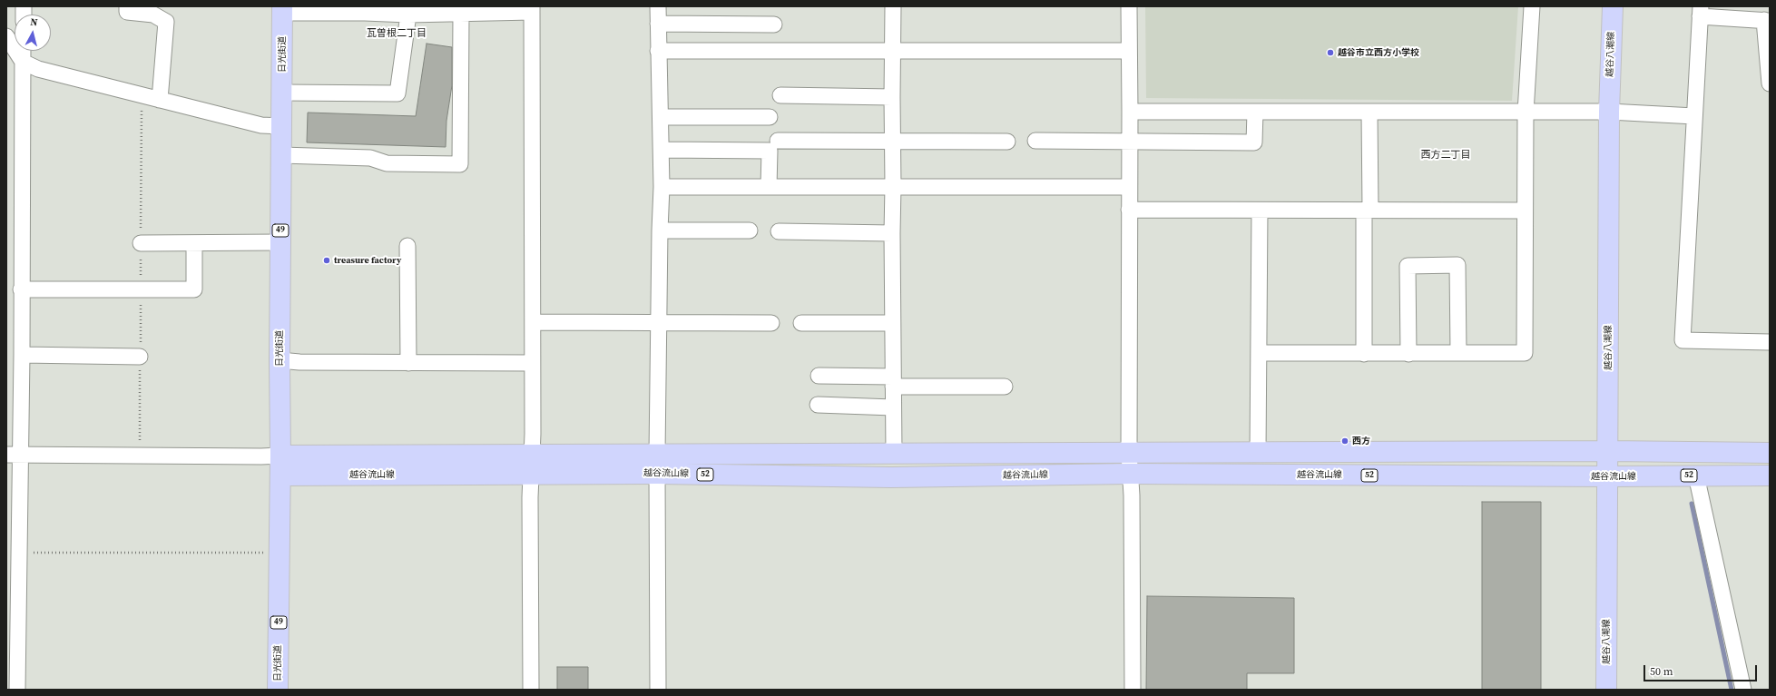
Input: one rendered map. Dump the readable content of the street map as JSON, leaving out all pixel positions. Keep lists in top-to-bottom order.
{
  "streets": {
    "main road": [
      "日光街道",
      "越谷八潮線",
      "49",
      "越谷流山線",
      "52"
    ]
  },
  "crossings": [
    ["日光街道", "越谷流山線"],
    ["越谷八潮線", "越谷流山線"]
  ],
  "districts": ["瓦曽根二丁目", "西方二丁目"],
  "places": ["越谷市立西方小学校", "treasure factory", "西方"],
  "scale_bar": "50 m",
  "north": "top"
}
